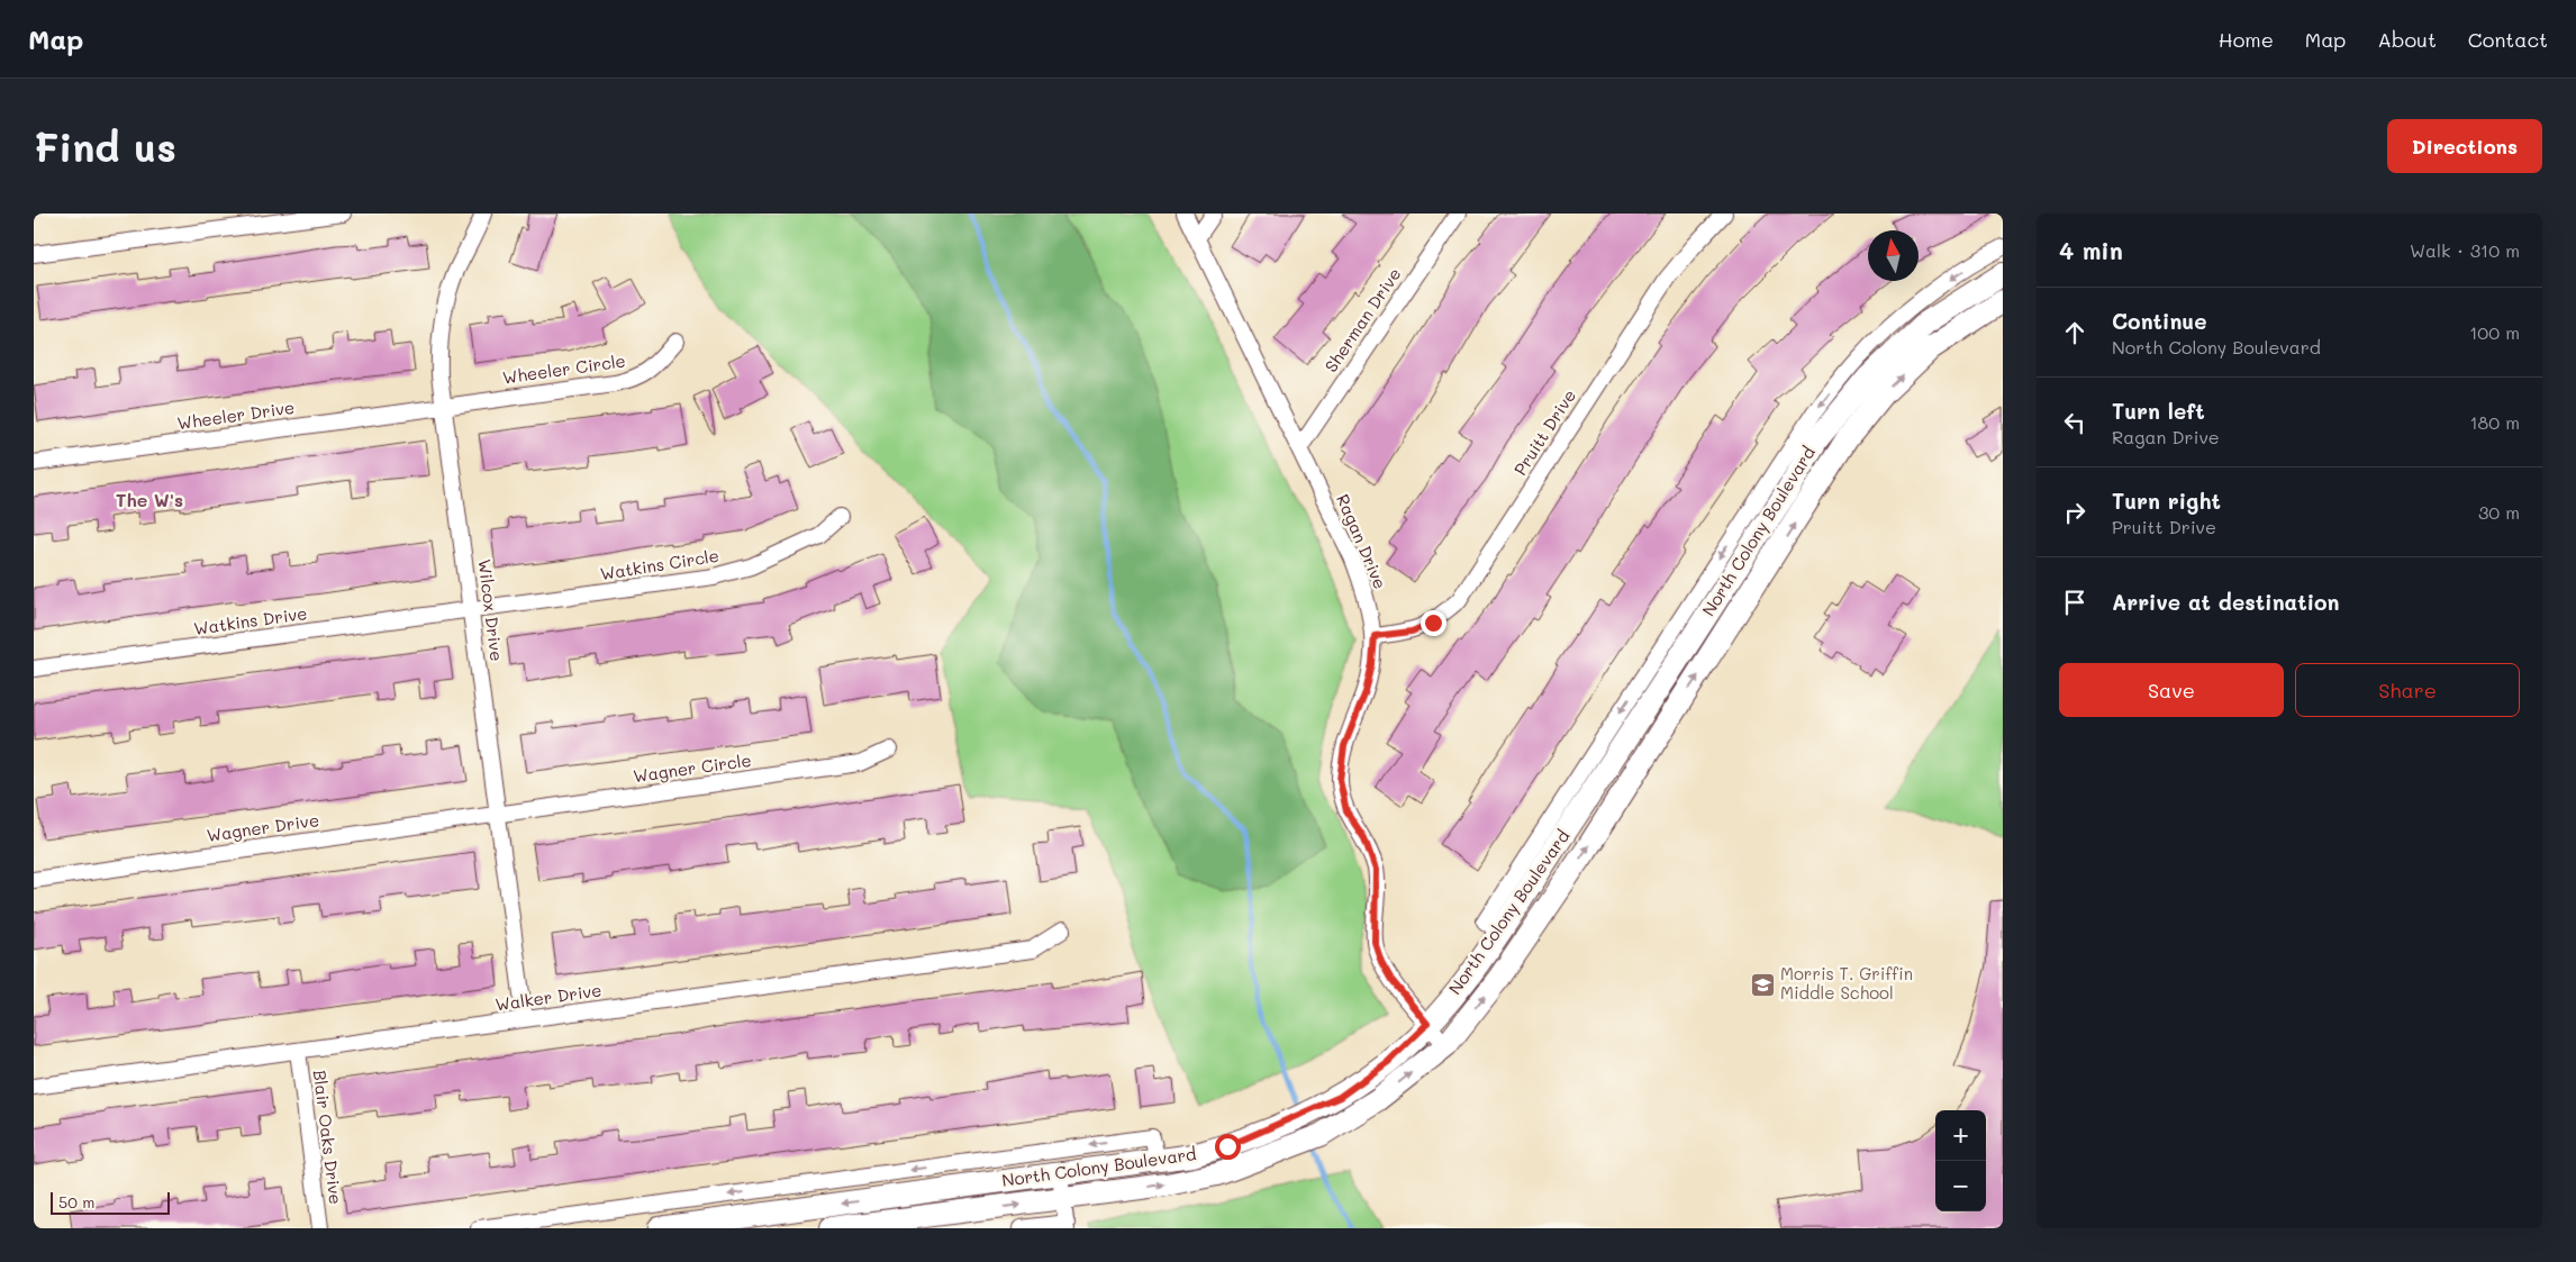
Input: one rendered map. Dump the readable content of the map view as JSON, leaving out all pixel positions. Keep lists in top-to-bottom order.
{
  "streets": {
    "main road": ["North Colony Boulevard"],
    "street": [
      "Sherman Drive",
      "Wheeler Circle",
      "Wheeler Drive",
      "Pruitt Drive",
      "Ragan Drive",
      "Watkins Circle",
      "Wilcox Drive",
      "Watkins Drive",
      "Wagner Circle",
      "Wagner Drive",
      "Walker Drive",
      "Blair Oaks Drive"
    ]
  },
  "crossings": [
    ["Sherman Drive", "Ragan Drive"],
    ["Wheeler Circle", "Wheeler Drive"],
    ["Wheeler Circle", "Wilcox Drive"],
    ["Wheeler Drive", "Wilcox Drive"],
    ["Pruitt Drive", "Ragan Drive"],
    ["North Colony Boulevard", "Ragan Drive"],
    ["Watkins Circle", "Wilcox Drive"],
    ["Watkins Circle", "Watkins Drive"],
    ["Wilcox Drive", "Watkins Drive"],
    ["Wilcox Drive", "Wagner Circle"],
    ["Wilcox Drive", "Wagner Drive"],
    ["Wilcox Drive", "Walker Drive"],
    ["Wagner Circle", "Wagner Drive"],
    ["Walker Drive", "Blair Oaks Drive"]
  ],
  "districts": ["The W's"],
  "places": {
    "school or university": ["Morris T. Griffin Middle School"]
  },
  "scale_bar": "50 m",
  "north": "top",
  "page": {
    "header": "Map",
    "nav": [
      "Home",
      "Map",
      "About",
      "Contact"
    ],
    "buttons": [
      "Directions",
      ["Save", "Share"]
    ],
    "title": "Find us",
    "heading": ["4 min", "Walk · 310 m"],
    "list": [
      ["Continue", "North Colony Boulevard", "100 m"],
      ["Turn left", "Ragan Drive", "180 m"],
      ["Turn right", "Pruitt Drive", "30 m"],
      "Arrive at destination"
    ],
    "map_buttons": ["+", "−"],
    "scale": "50 m"
  }
}
